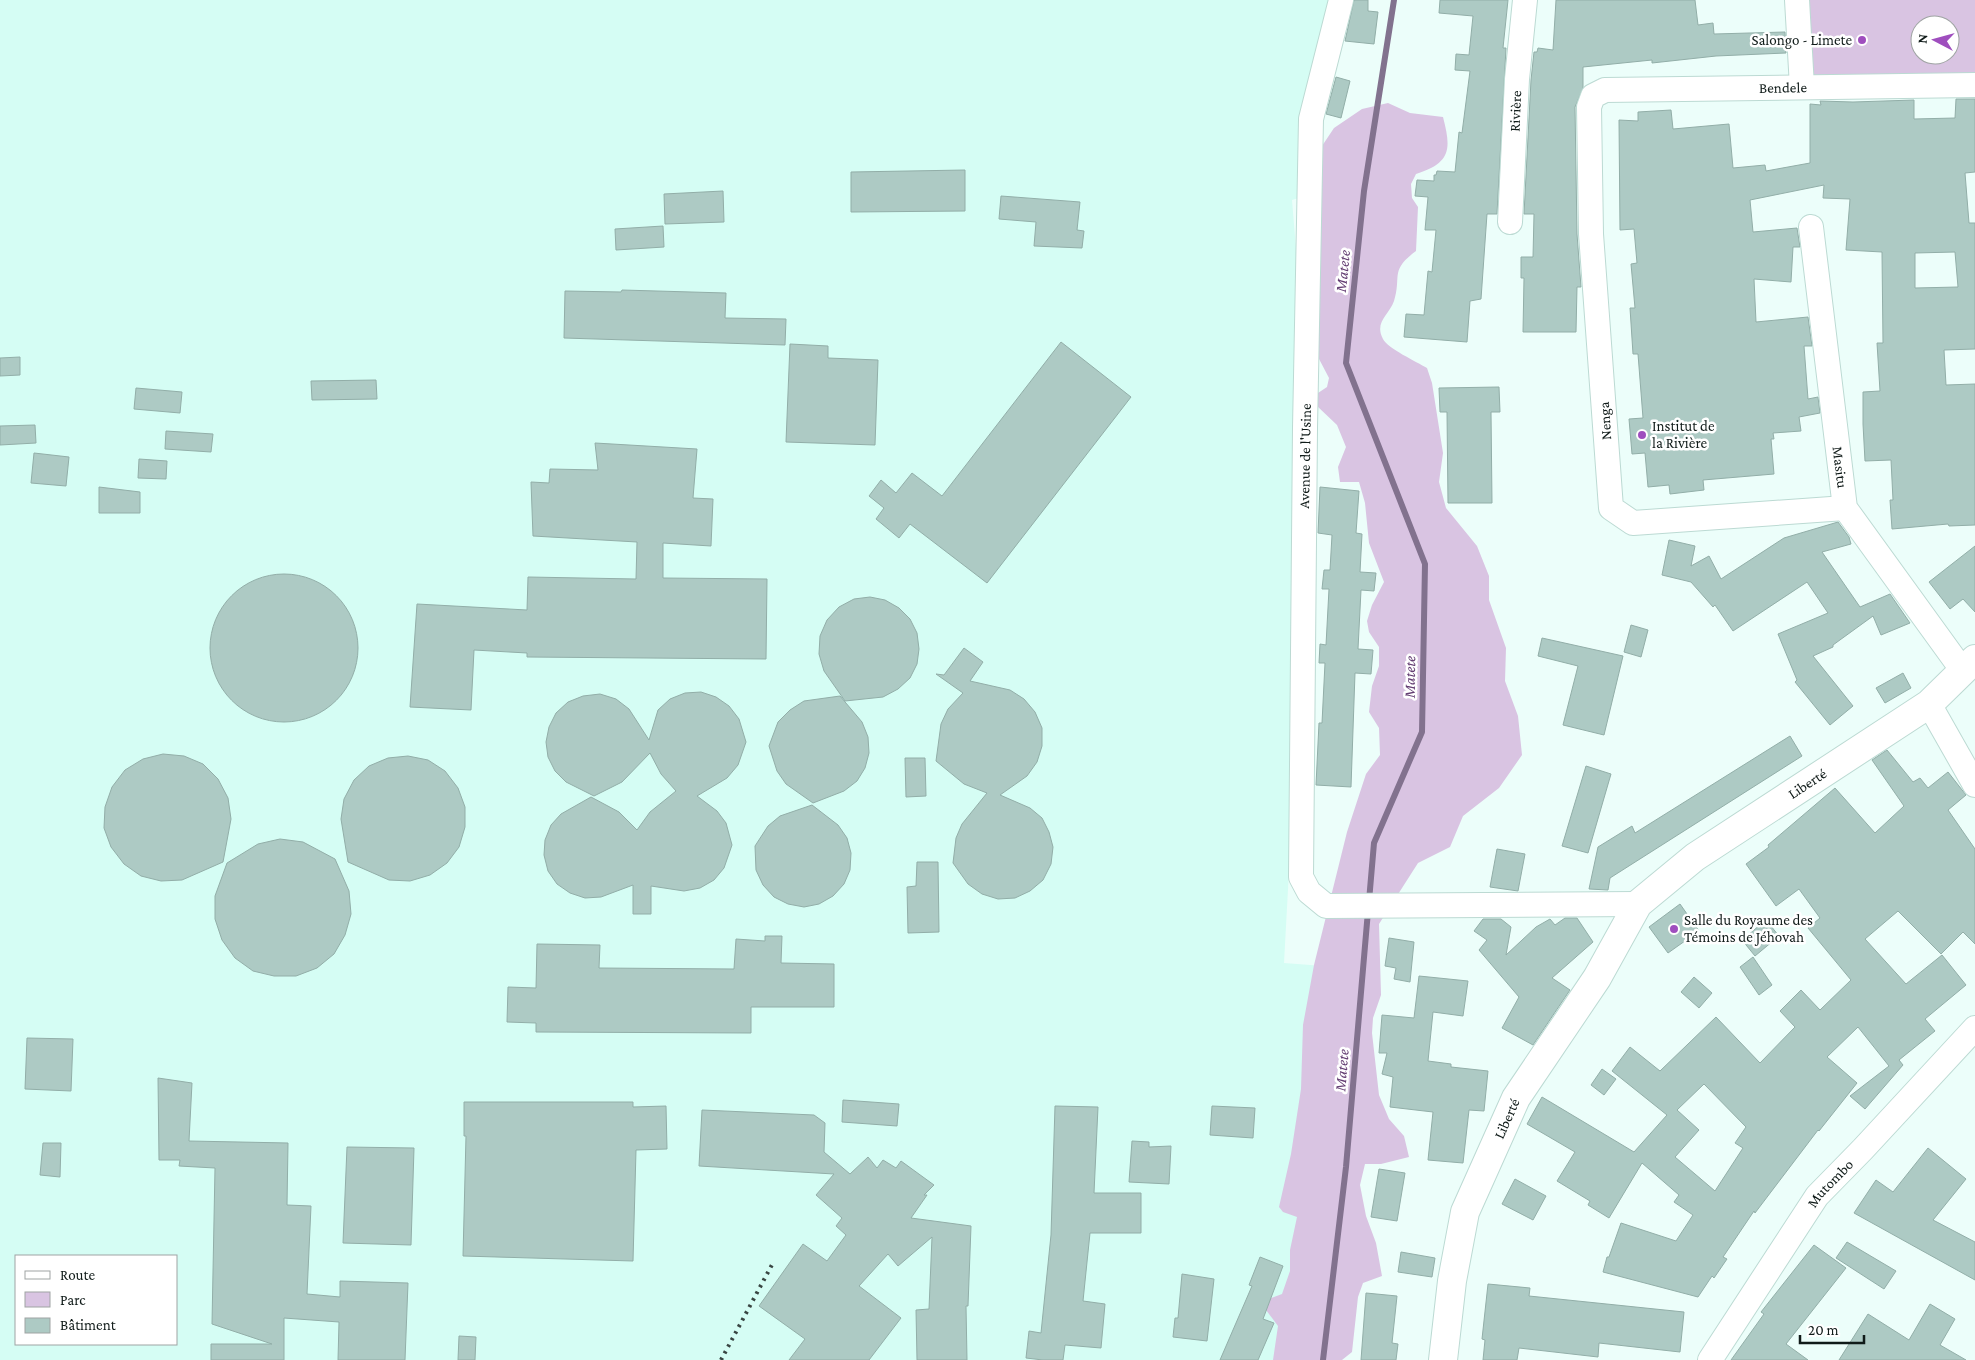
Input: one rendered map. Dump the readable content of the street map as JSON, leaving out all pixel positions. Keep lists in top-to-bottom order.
{
  "streets": {
    "street": [
      "Bendele",
      "Rivière",
      "Nenga",
      "Avenue de l'Usine",
      "Masitu",
      "Liberté",
      "Mutombo"
    ]
  },
  "crossings": [
    ["Bendele", "Nenga"],
    ["Nenga", "Masitu"],
    ["Avenue de l'Usine", "Liberté"],
    ["Masitu", "Liberté"]
  ],
  "water": ["Matete"],
  "places": ["Salongo - Limete", "Institut de la Rivière", "Salle du Royaume des Témoins de Jéhovah"],
  "legend": ["Route", "Parc", "Bâtiment"],
  "scale_bar": "20 m",
  "north": "left"
}
